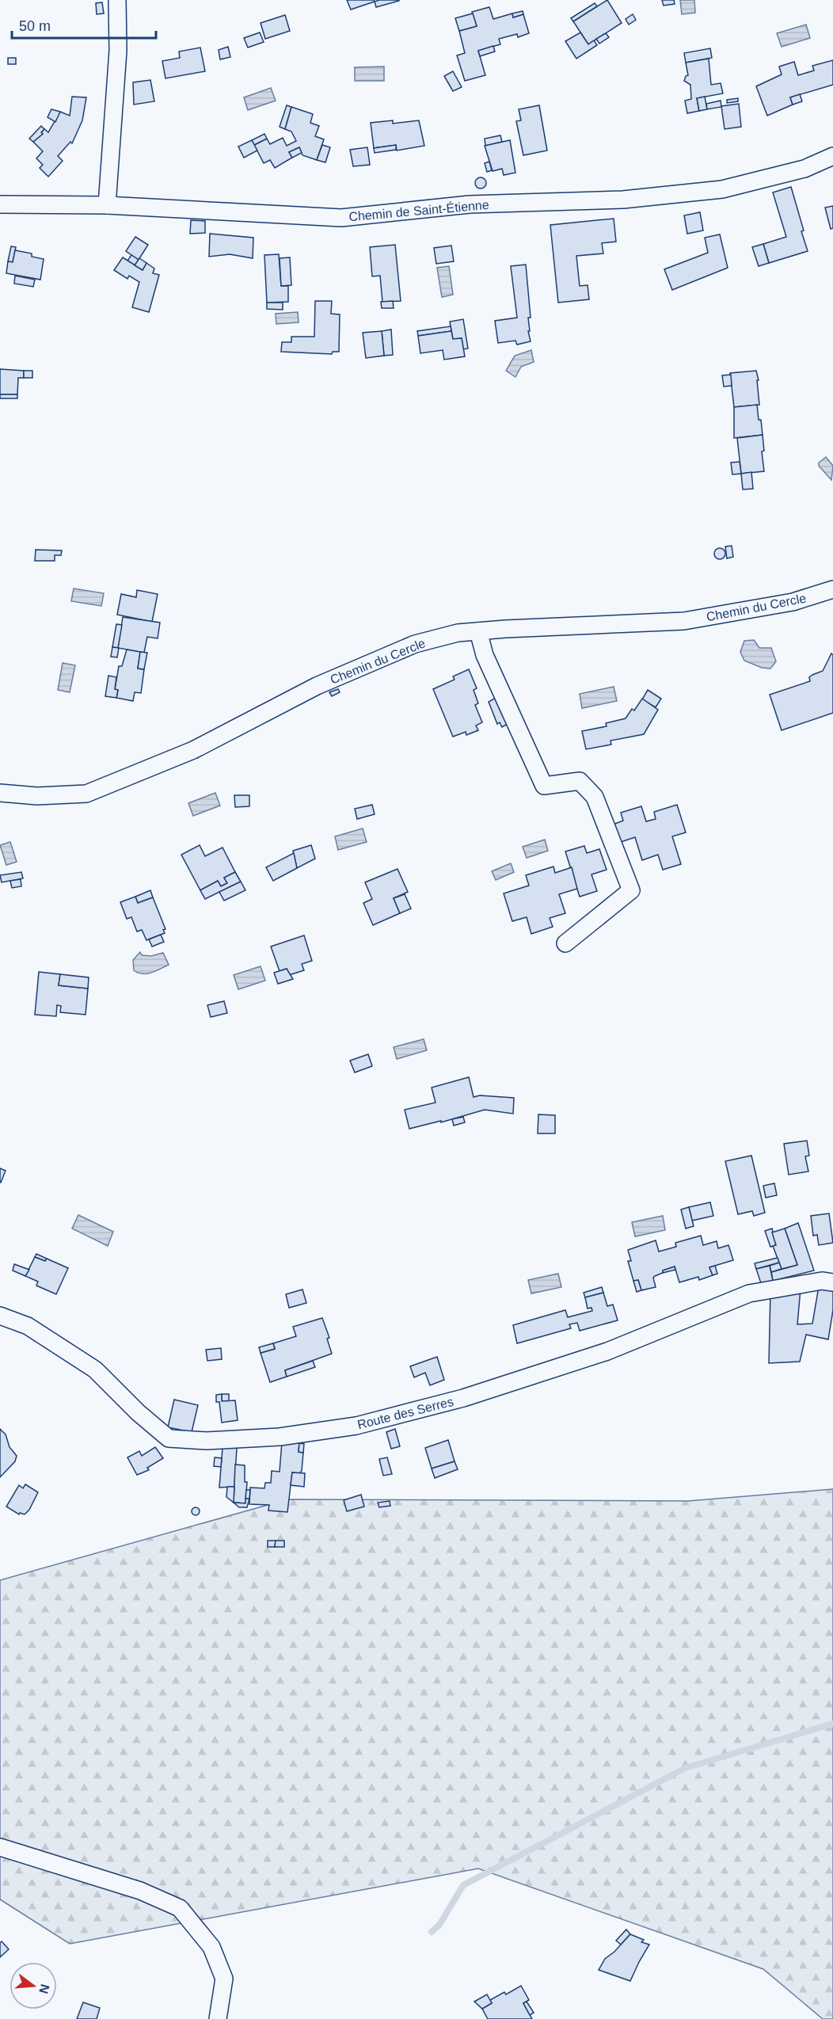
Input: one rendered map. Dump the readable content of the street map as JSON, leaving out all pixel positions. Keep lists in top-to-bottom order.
{
  "streets": {
    "street": ["Chemin de Saint-Étienne", "Chemin du Cercle", "Route des Serres"]
  },
  "scale_bar": "50 m",
  "north": "right"
}
